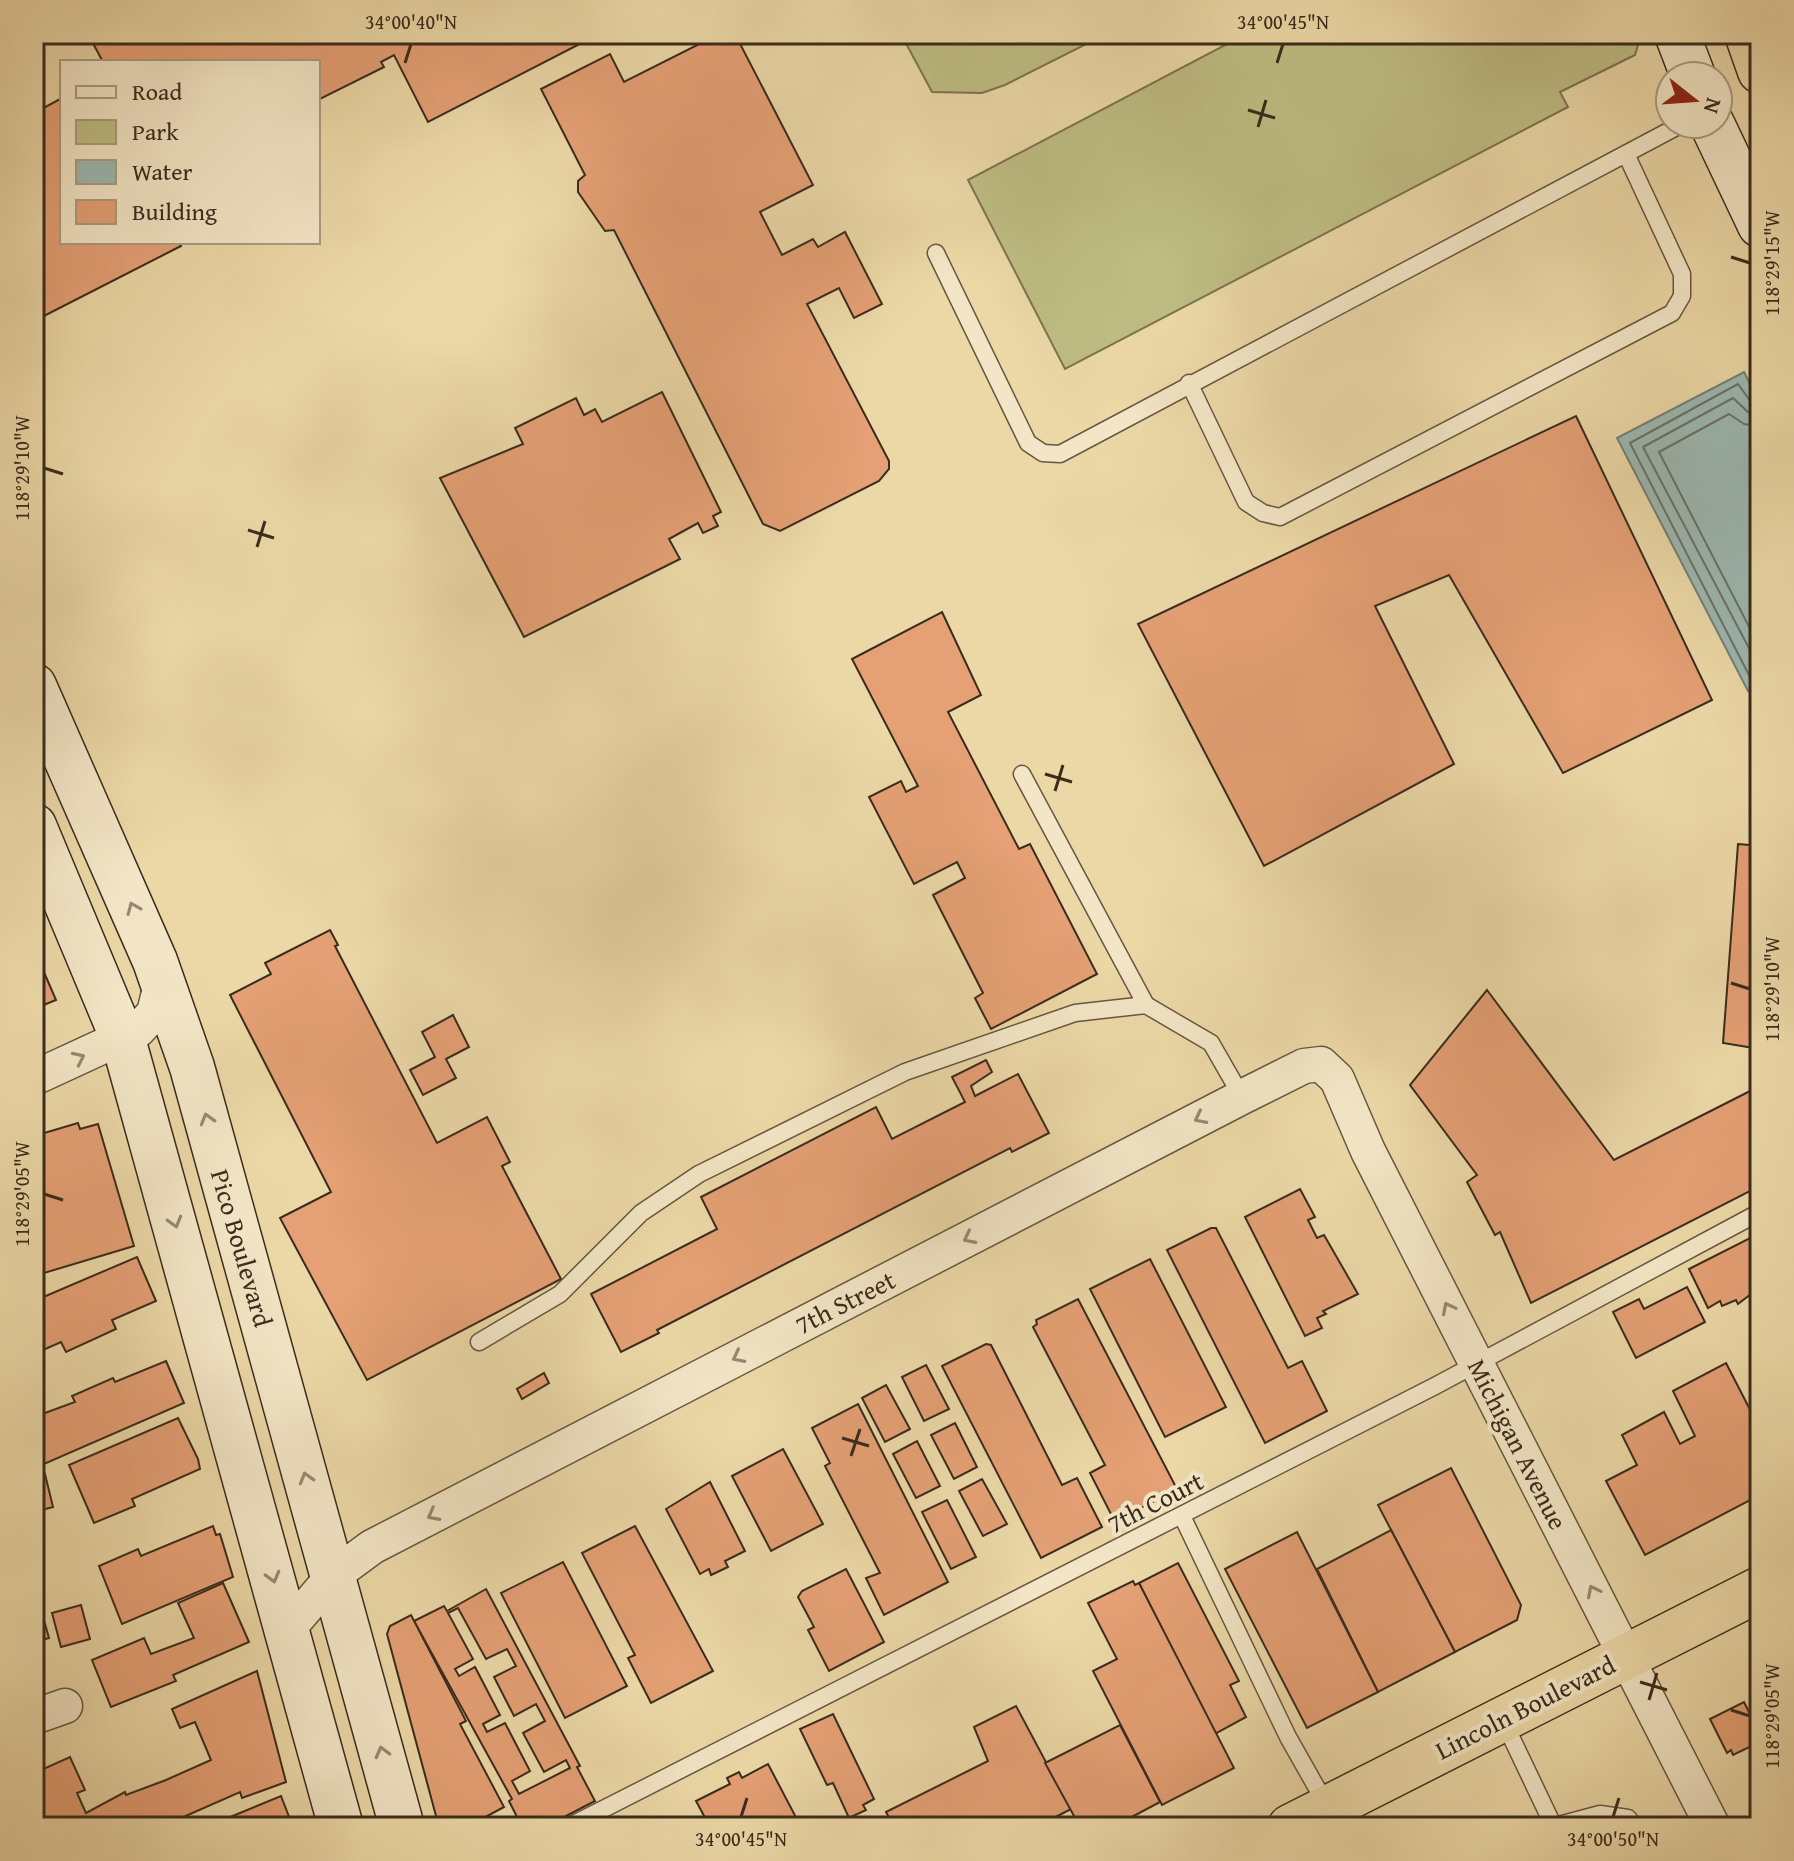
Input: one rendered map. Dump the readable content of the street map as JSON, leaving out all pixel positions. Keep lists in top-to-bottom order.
{
  "streets": {
    "highway": ["Lincoln Boulevard"],
    "main road": ["Pico Boulevard"],
    "street": ["7th Street", "Michigan Avenue"],
    "lane": ["7th Court"]
  },
  "crossings": [
    ["Pico Boulevard", "7th Street"],
    ["7th Street", "Michigan Avenue"],
    ["Michigan Avenue", "7th Court"],
    ["Michigan Avenue", "Lincoln Boulevard"]
  ],
  "one_way": ["7th Street", "Michigan Avenue"],
  "legend": [
    "Road",
    "Park",
    "Water",
    "Building"
  ],
  "north": "right",
  "coordinates": [
    "34°00'40\"N",
    "34°00'45\"N",
    "118°29'15\"W",
    "118°29'10\"W",
    "118°29'05\"W",
    "34°00'50\"N"
  ]
}
